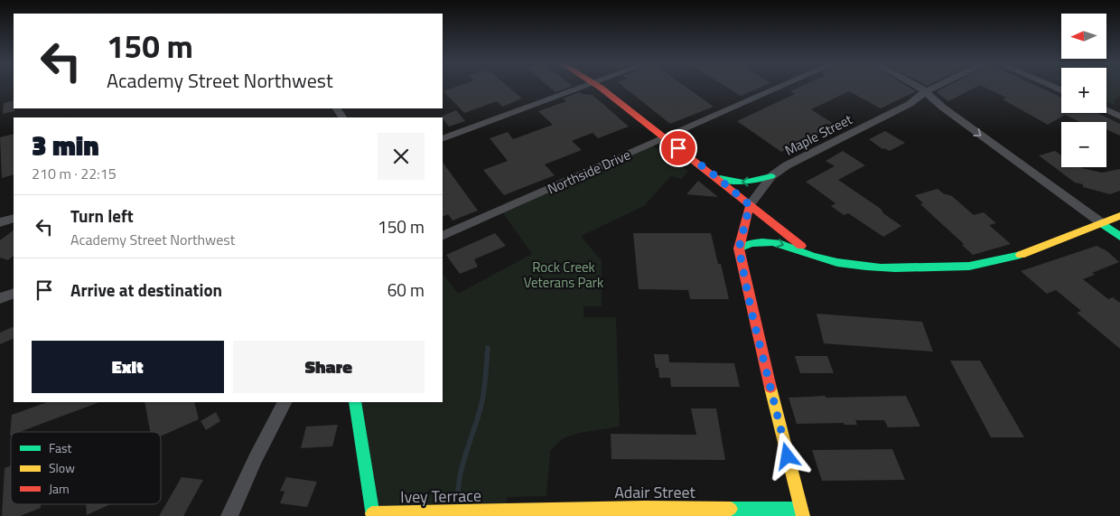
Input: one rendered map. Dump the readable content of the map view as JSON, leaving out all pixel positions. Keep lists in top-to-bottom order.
{
  "streets": {
    "street": [
      "Maple Street",
      "Northside Drive",
      "Adair Street",
      "Ivey Terrace"
    ]
  },
  "crossings": [
    ["Adair Street", "Ivey Terrace"]
  ],
  "parks": ["Rock Creek Veterans Park"],
  "legend": ["Fast", "Slow", "Jam"],
  "north": "left",
  "page": {
    "map_buttons": ["+", "−"],
    "turn": ["150 m", "Academy Street Northwest"],
    "heading": ["3 min", "210 m · 22:15"],
    "list": [
      {
        "name": "Turn left",
        "note": "Academy Street Northwest",
        "value": "150 m"
      },
      {
        "name": "Arrive at destination",
        "value": "60 m"
      }
    ],
    "buttons": ["Exit", "Share"]
  }
}
